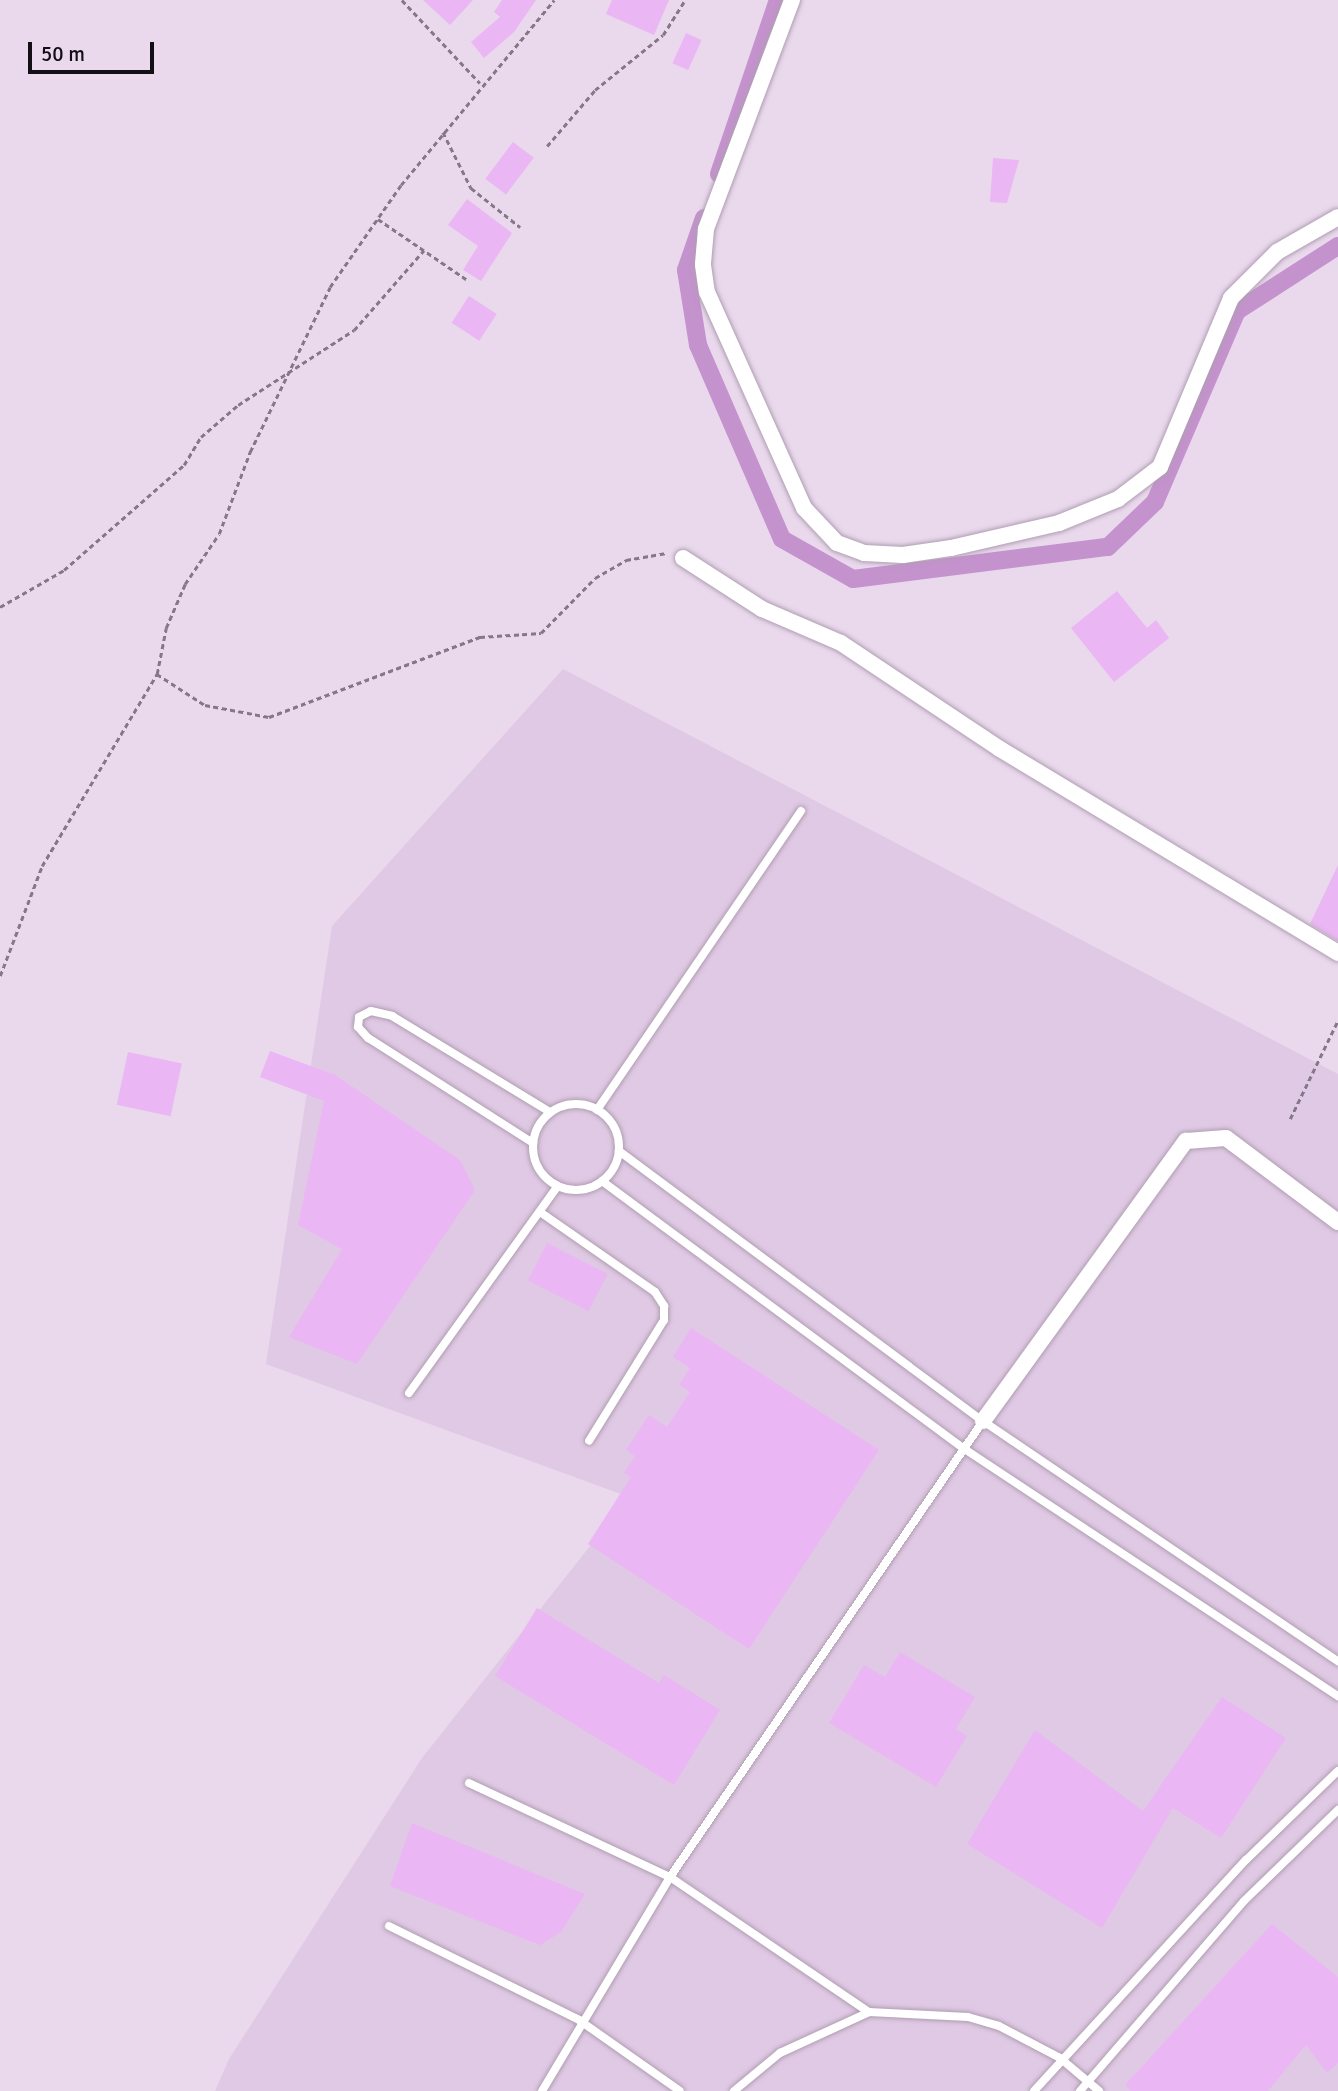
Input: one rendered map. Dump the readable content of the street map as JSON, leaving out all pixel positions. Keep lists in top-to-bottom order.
{
  "scale_bar": "50 m"
}
